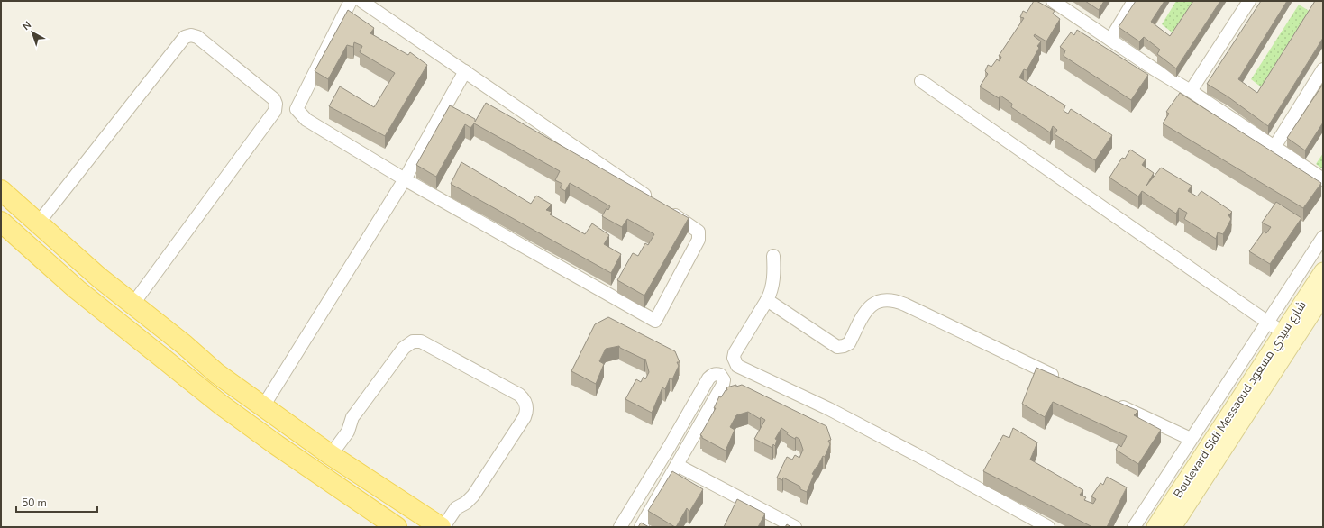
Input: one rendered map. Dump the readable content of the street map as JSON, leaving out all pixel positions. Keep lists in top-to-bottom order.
{
  "streets": {
    "street": ["Boulevard Sidi Messaoud شارع سيدي مسعود"]
  },
  "scale_bar": "50 m",
  "north": "top left"
}
